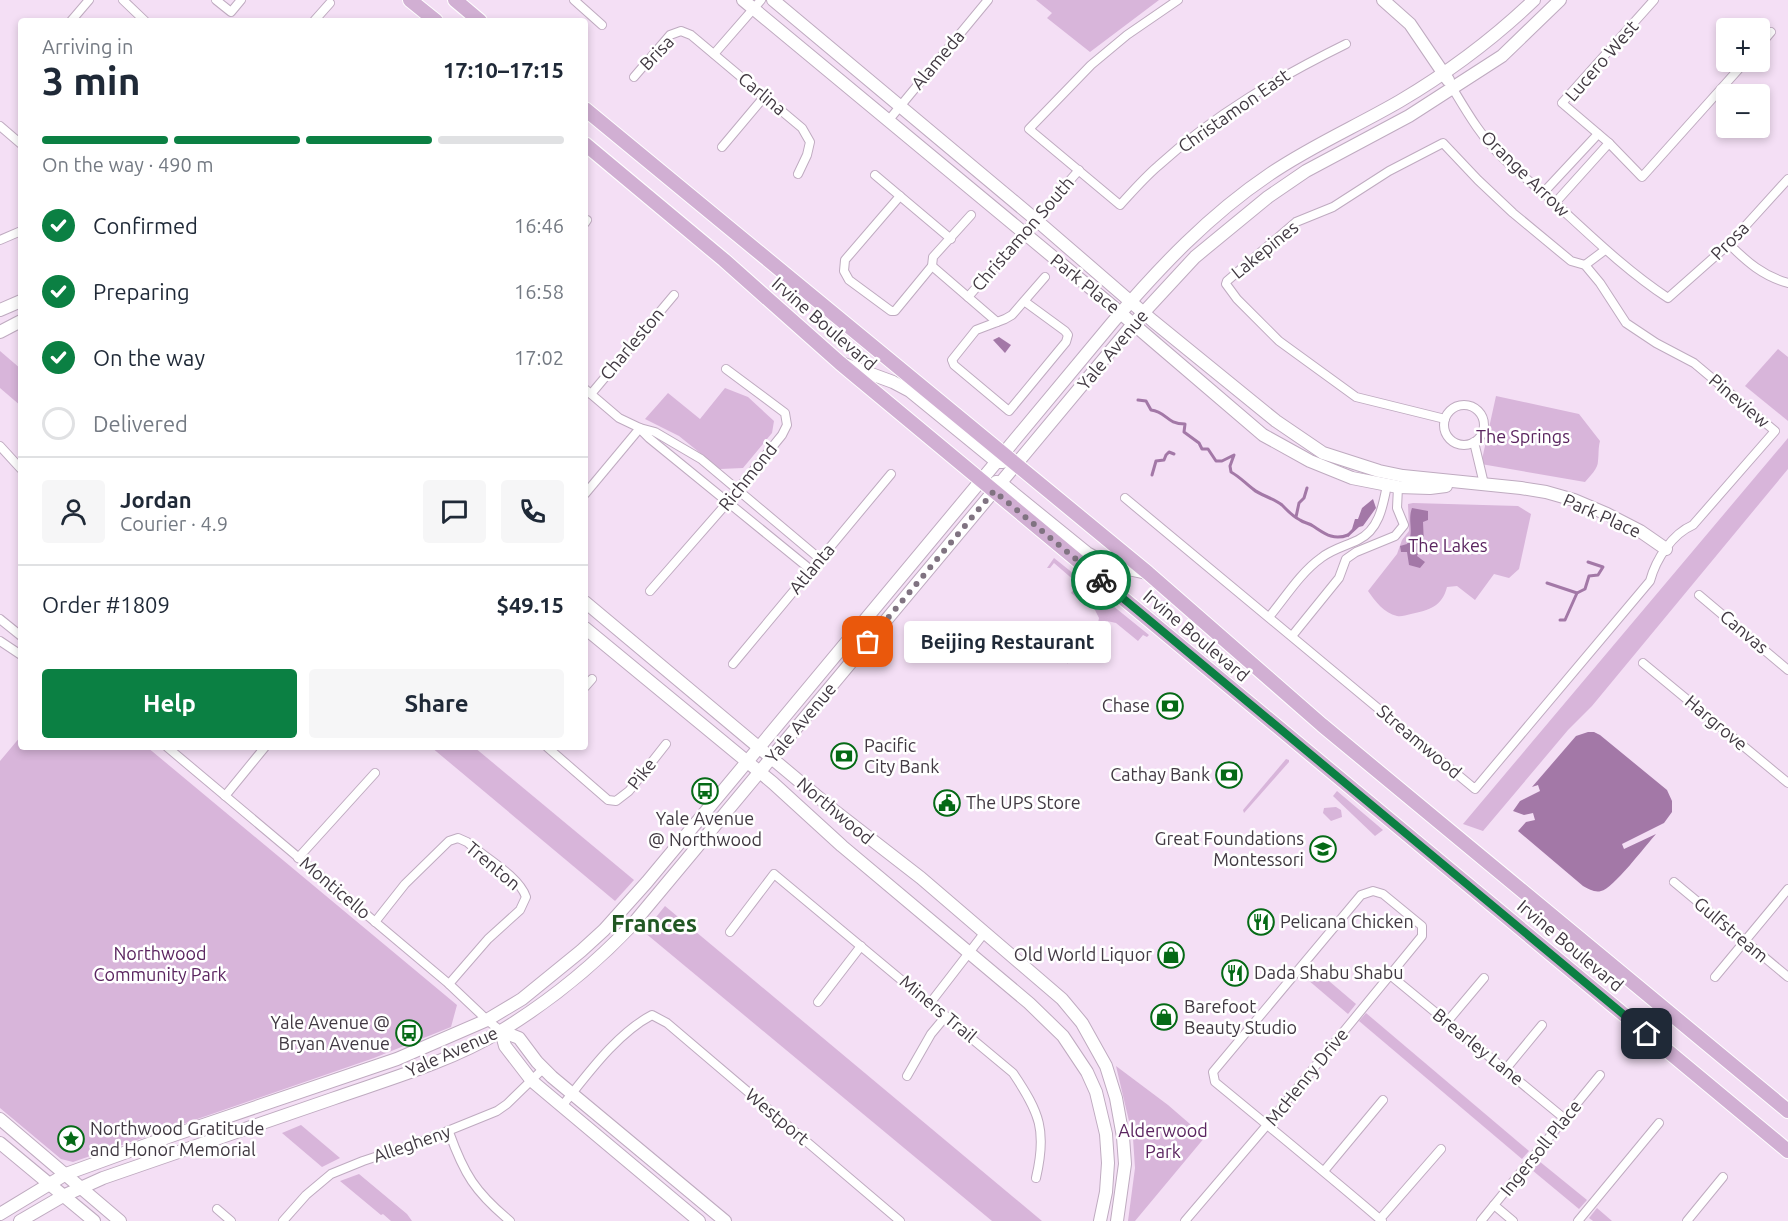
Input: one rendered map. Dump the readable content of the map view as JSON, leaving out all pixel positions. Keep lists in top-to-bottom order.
{
  "streets": {
    "main road": ["Irvine Boulevard"],
    "street": [
      "Brisa",
      "Alameda",
      "Lucero West",
      "Carlina",
      "Christamon East",
      "Orange Arrow",
      "Christamon South",
      "Prosa",
      "Lakepines",
      "Park Place",
      "Charleston",
      "Yale Avenue",
      "Pineview",
      "Richmond",
      "Atlanta",
      "Canvas",
      "Hargrove",
      "Streamwood",
      "Pike",
      "Northwood",
      "Trenton",
      "Monticello",
      "Gulfstream",
      "Miners Trail",
      "Brearley Lane",
      "McHenry Drive",
      "Westport",
      "Allegheny",
      "Ingersoll Place"
    ]
  },
  "crossings": [
    ["Brisa", "Carlina"],
    ["Alameda", "Park Place"],
    ["Christamon East", "Christamon South"],
    ["Orange Arrow", "Prosa"],
    ["Orange Arrow", "Yale Avenue"],
    ["Christamon South", "Park Place"],
    ["Lakepines", "Pineview"],
    ["Park Place", "Yale Avenue"],
    ["Park Place", "Pineview"],
    ["Park Place", "Streamwood"],
    ["Irvine Boulevard", "Yale Avenue"],
    ["Yale Avenue", "Northwood"],
    ["Yale Avenue", "Monticello"],
    ["Pineview", "Streamwood"],
    ["Trenton", "Monticello"],
    ["Monticello", "Westport"],
    ["Monticello", "Allegheny"],
    ["Brearley Lane", "McHenry Drive"],
    ["Brearley Lane", "Ingersoll Place"]
  ],
  "districts": ["Frances"],
  "parks": [
    "The Springs",
    "The Lakes",
    "Northwood Community Park",
    "Alderwood Park"
  ],
  "places": {
    "other": ["Beijing Restaurant"],
    "bank": ["Chase", "Pacific City Bank", "Cathay Bank"],
    "bus stop": ["Yale Avenue @ Northwood", "Yale Avenue @ Bryan Avenue"],
    "public building": ["The UPS Store"],
    "school or university": ["Great Foundations Montessori"],
    "restaurant": ["Pelicana Chicken", "Dada Shabu Shabu"],
    "shop": ["Old World Liquor", "Barefoot Beauty Studio"],
    "place": ["Northwood Gratitude and Honor Memorial"]
  },
  "page": {
    "map_buttons": ["+", "−"],
    "heading": ["3 min", "Arriving in", "17:10–17:15"],
    "panel": [
      "Jordan",
      "Courier · 4.9",
      "Order #1809",
      "$49.15"
    ],
    "bar": "On the way · 490 m",
    "list": [
      ["Confirmed", "16:46"],
      ["Preparing", "16:58"],
      ["On the way", "17:02"],
      "Delivered"
    ],
    "bubble": "Beijing Restaurant",
    "buttons": ["Help", "Share"]
  }
}
